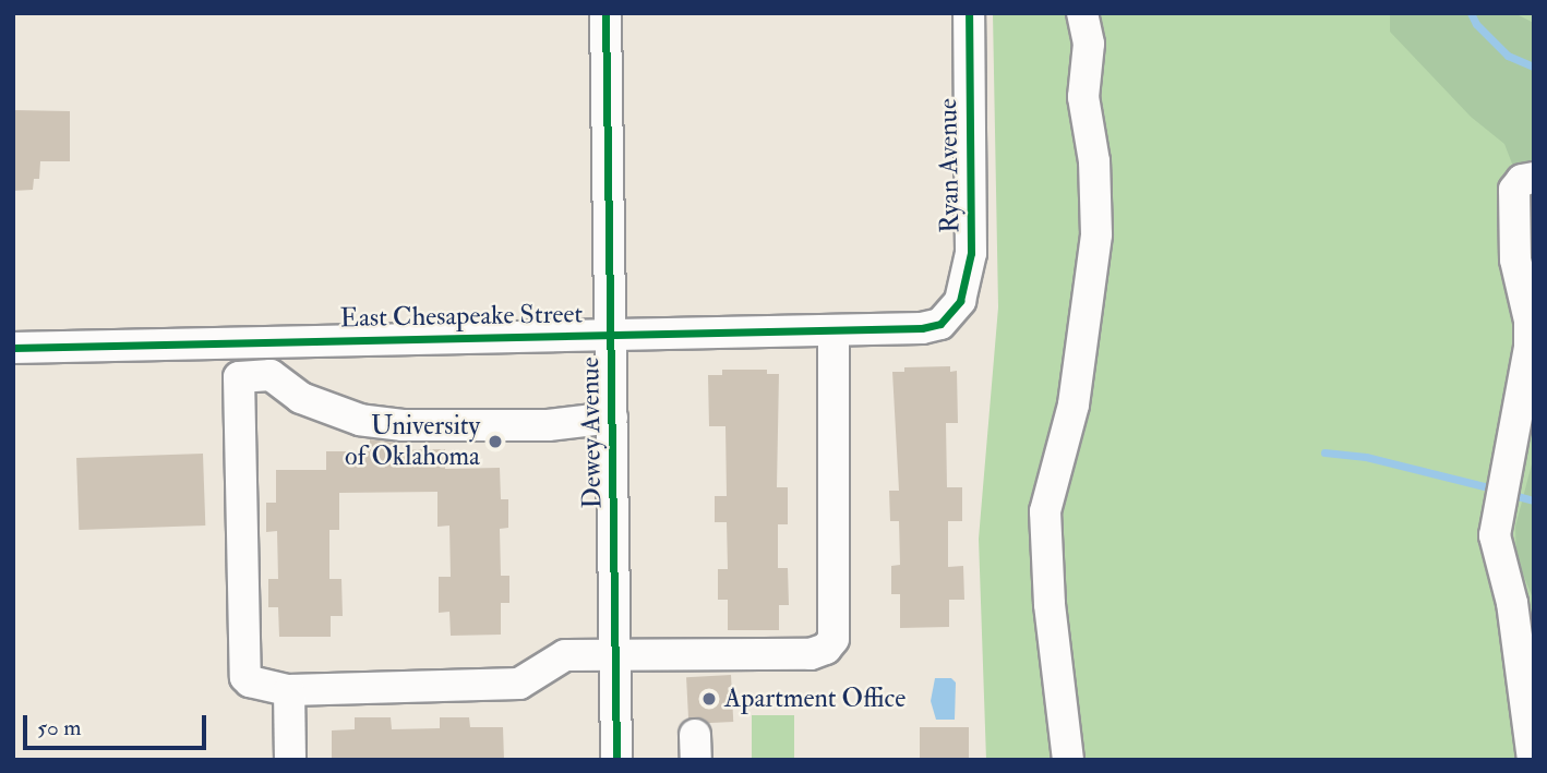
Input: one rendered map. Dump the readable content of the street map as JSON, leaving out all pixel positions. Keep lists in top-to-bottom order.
{
  "streets": {
    "street": ["Ryan Avenue", "East Chesapeake Street", "Dewey Avenue"]
  },
  "crossings": [
    ["Ryan Avenue", "East Chesapeake Street"],
    ["East Chesapeake Street", "Dewey Avenue"]
  ],
  "places": ["University of Oklahoma", "Apartment Office"],
  "scale_bar": "50 m"
}
